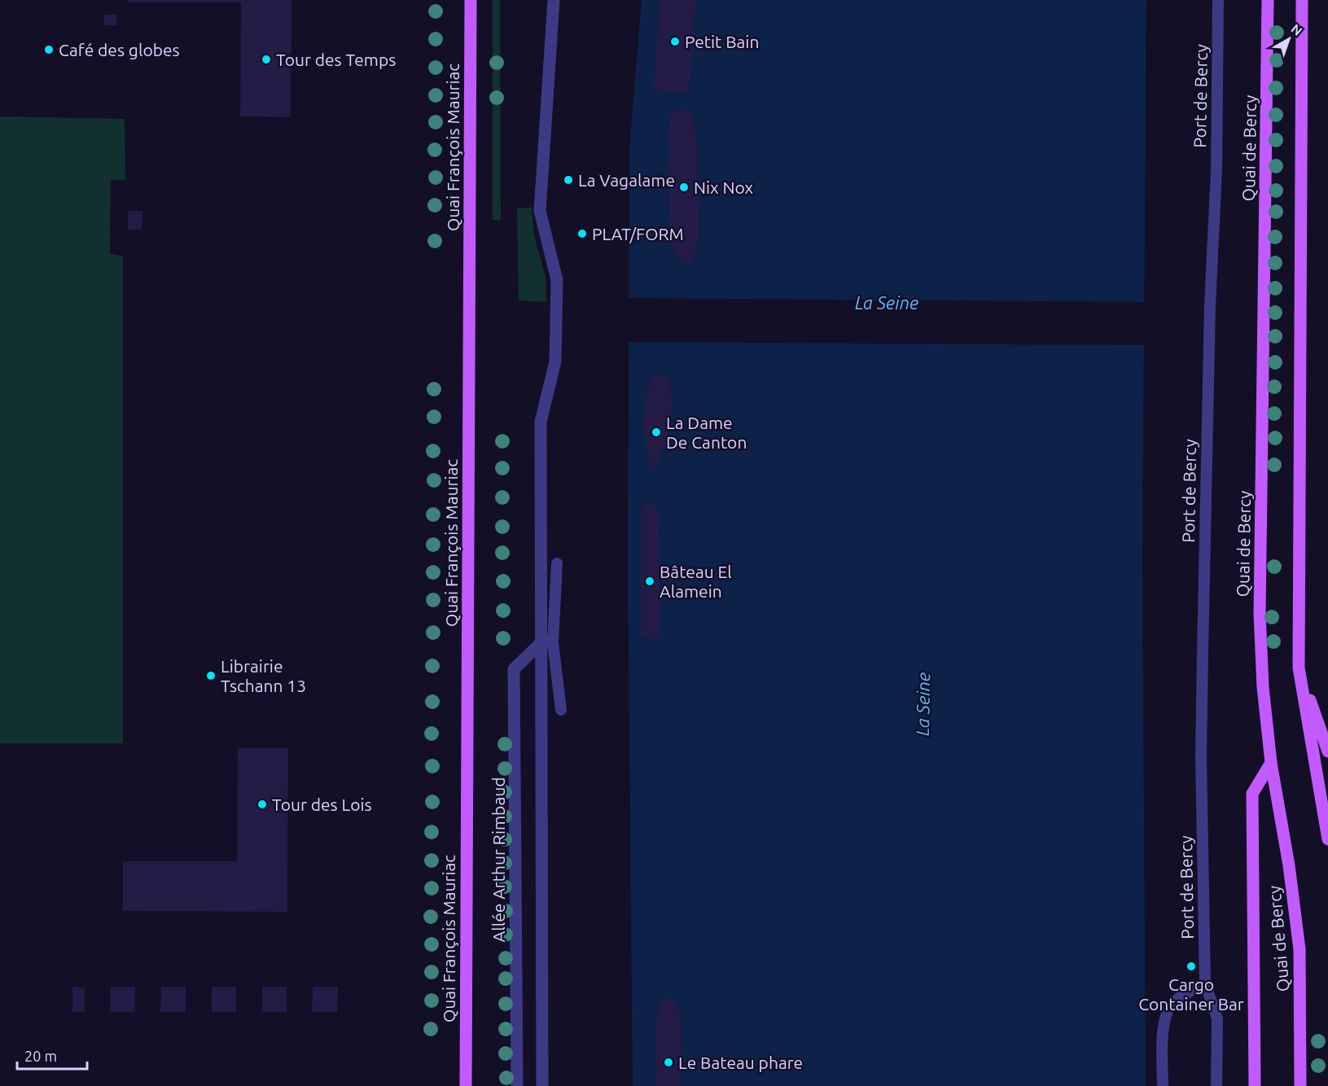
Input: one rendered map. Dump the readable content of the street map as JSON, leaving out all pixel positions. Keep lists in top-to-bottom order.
{
  "streets": {
    "main road": ["Quai François Mauriac", "Quai de Bercy"],
    "street": ["Allée Arthur Rimbaud"],
    "lane": ["Port de Bercy"]
  },
  "water": ["La Seine"],
  "places": [
    "Petit Bain",
    "Café des globes",
    "Tour des Temps",
    "La Vagalame",
    "Nix Nox",
    "PLAT/FORM",
    "La Dame De Canton",
    "Bâteau El Alamein",
    "Librairie Tschann 13",
    "Tour des Lois",
    "Cargo Container Bar",
    "Le Bateau phare"
  ],
  "scale_bar": "20 m",
  "north": "top right"
}
